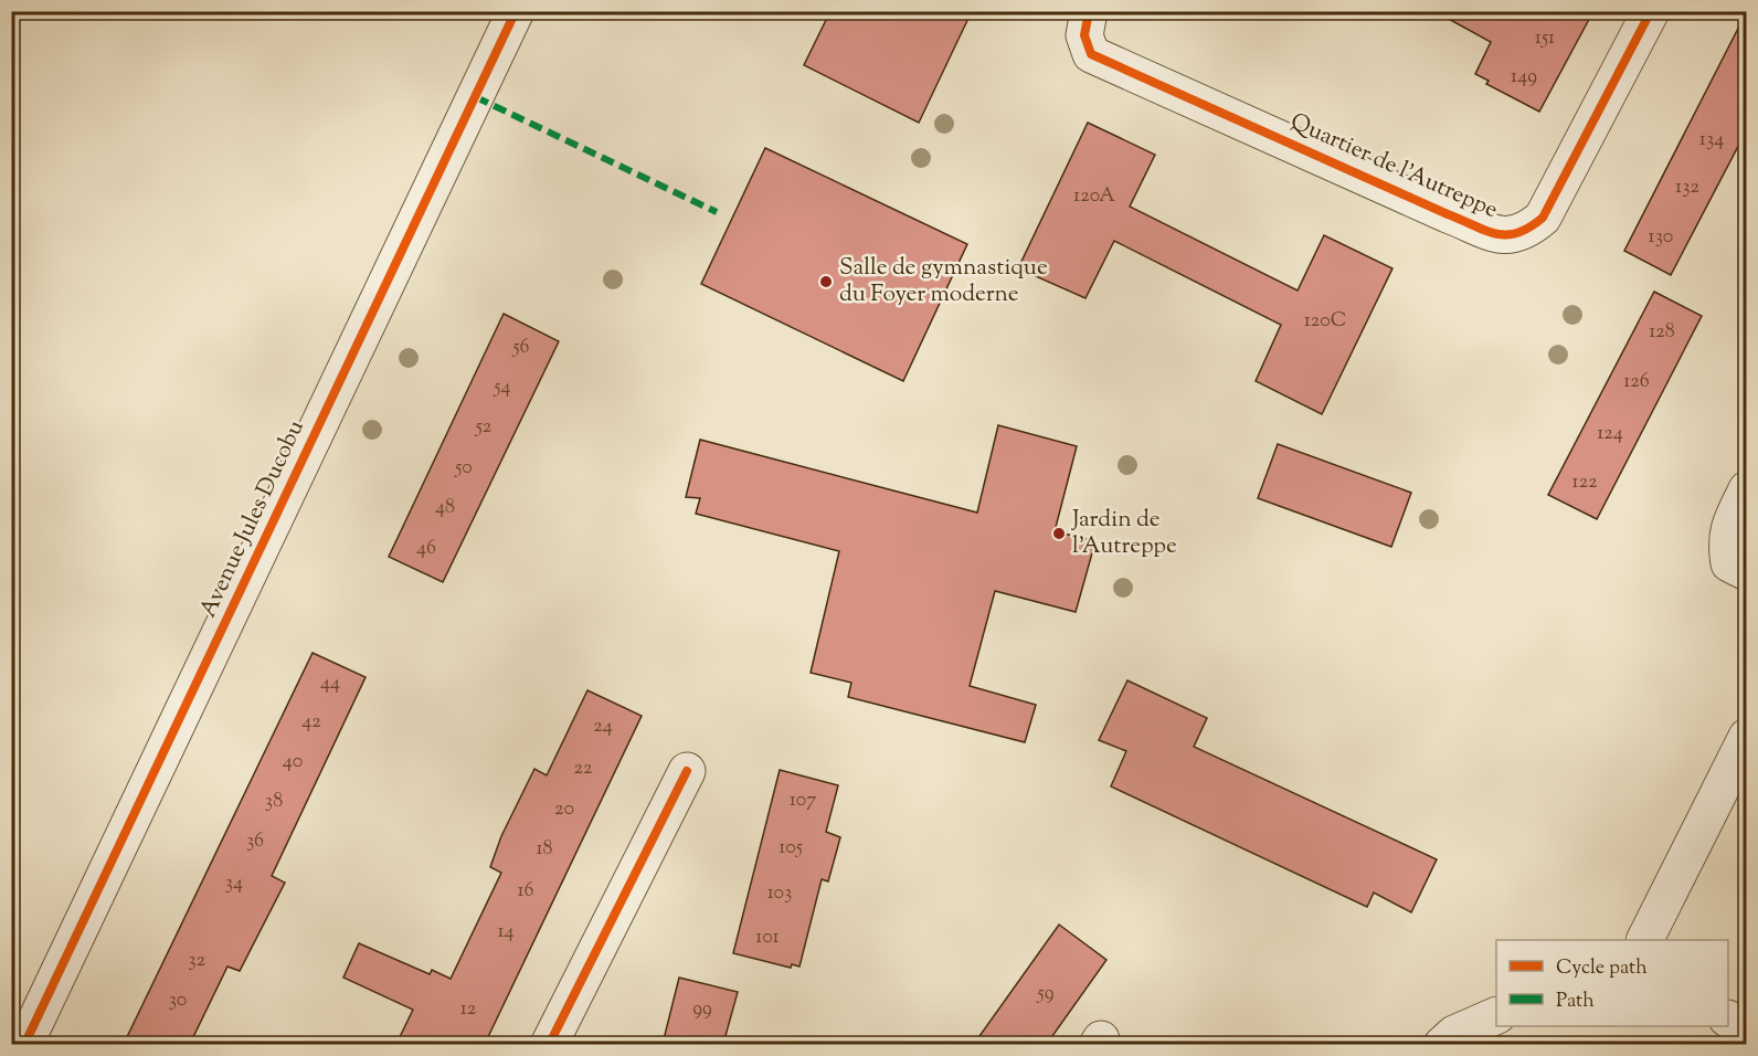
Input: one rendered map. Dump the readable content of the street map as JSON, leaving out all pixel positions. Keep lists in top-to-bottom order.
{
  "streets": {
    "street": ["Quartier de l'Autreppe", "Avenue Jules Ducobu"]
  },
  "places": ["Salle de gymnastique du Foyer moderne", "Jardin de l'Autreppe"],
  "house_numbers": [
    "151",
    "149",
    "134",
    "132",
    "120A",
    "130",
    "120C",
    "128",
    "56",
    "126",
    "54",
    "52",
    "124",
    "50",
    "122",
    "48",
    "46",
    "44",
    "42",
    "24",
    "40",
    "22",
    "107",
    "38",
    "20",
    "36",
    "105",
    "18",
    "34",
    "16",
    "103",
    "14",
    "101",
    "32",
    "59",
    "30",
    "12",
    "99"
  ],
  "legend": ["Cycle path", "Path"]
}
